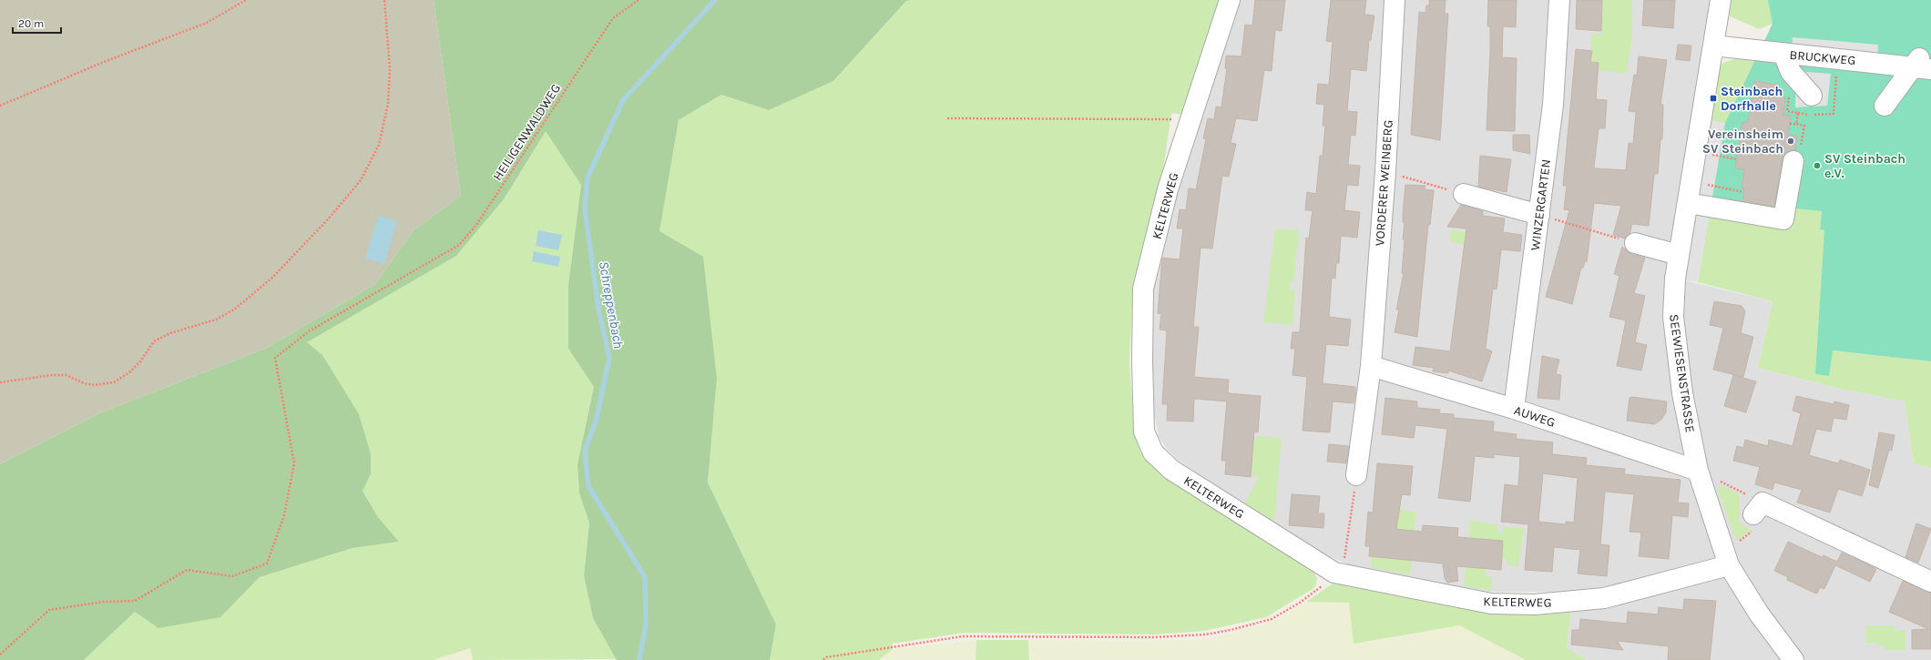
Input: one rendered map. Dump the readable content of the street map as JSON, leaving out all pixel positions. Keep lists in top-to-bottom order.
{
  "streets": {
    "street": [
      "BRUCKWEG",
      "VORDERER WEINBERG",
      "WINZERGARTEN",
      "KELTERWEG",
      "SEEWIESENSTRASSE",
      "AUWEG"
    ],
    "path": ["HEILIGENWALDWEG"]
  },
  "crossings": [
    ["BRUCKWEG", "SEEWIESENSTRASSE"],
    ["VORDERER WEINBERG", "AUWEG"],
    ["WINZERGARTEN", "AUWEG"],
    ["KELTERWEG", "SEEWIESENSTRASSE"],
    ["SEEWIESENSTRASSE", "AUWEG"]
  ],
  "water": ["Schreppenbach"],
  "places": {
    "transit": ["Steinbach Dorfhalle"],
    "other": ["Vereinsheim SV Steinbach", "SV Steinbach e.V."]
  },
  "scale_bar": "20 m"
}
